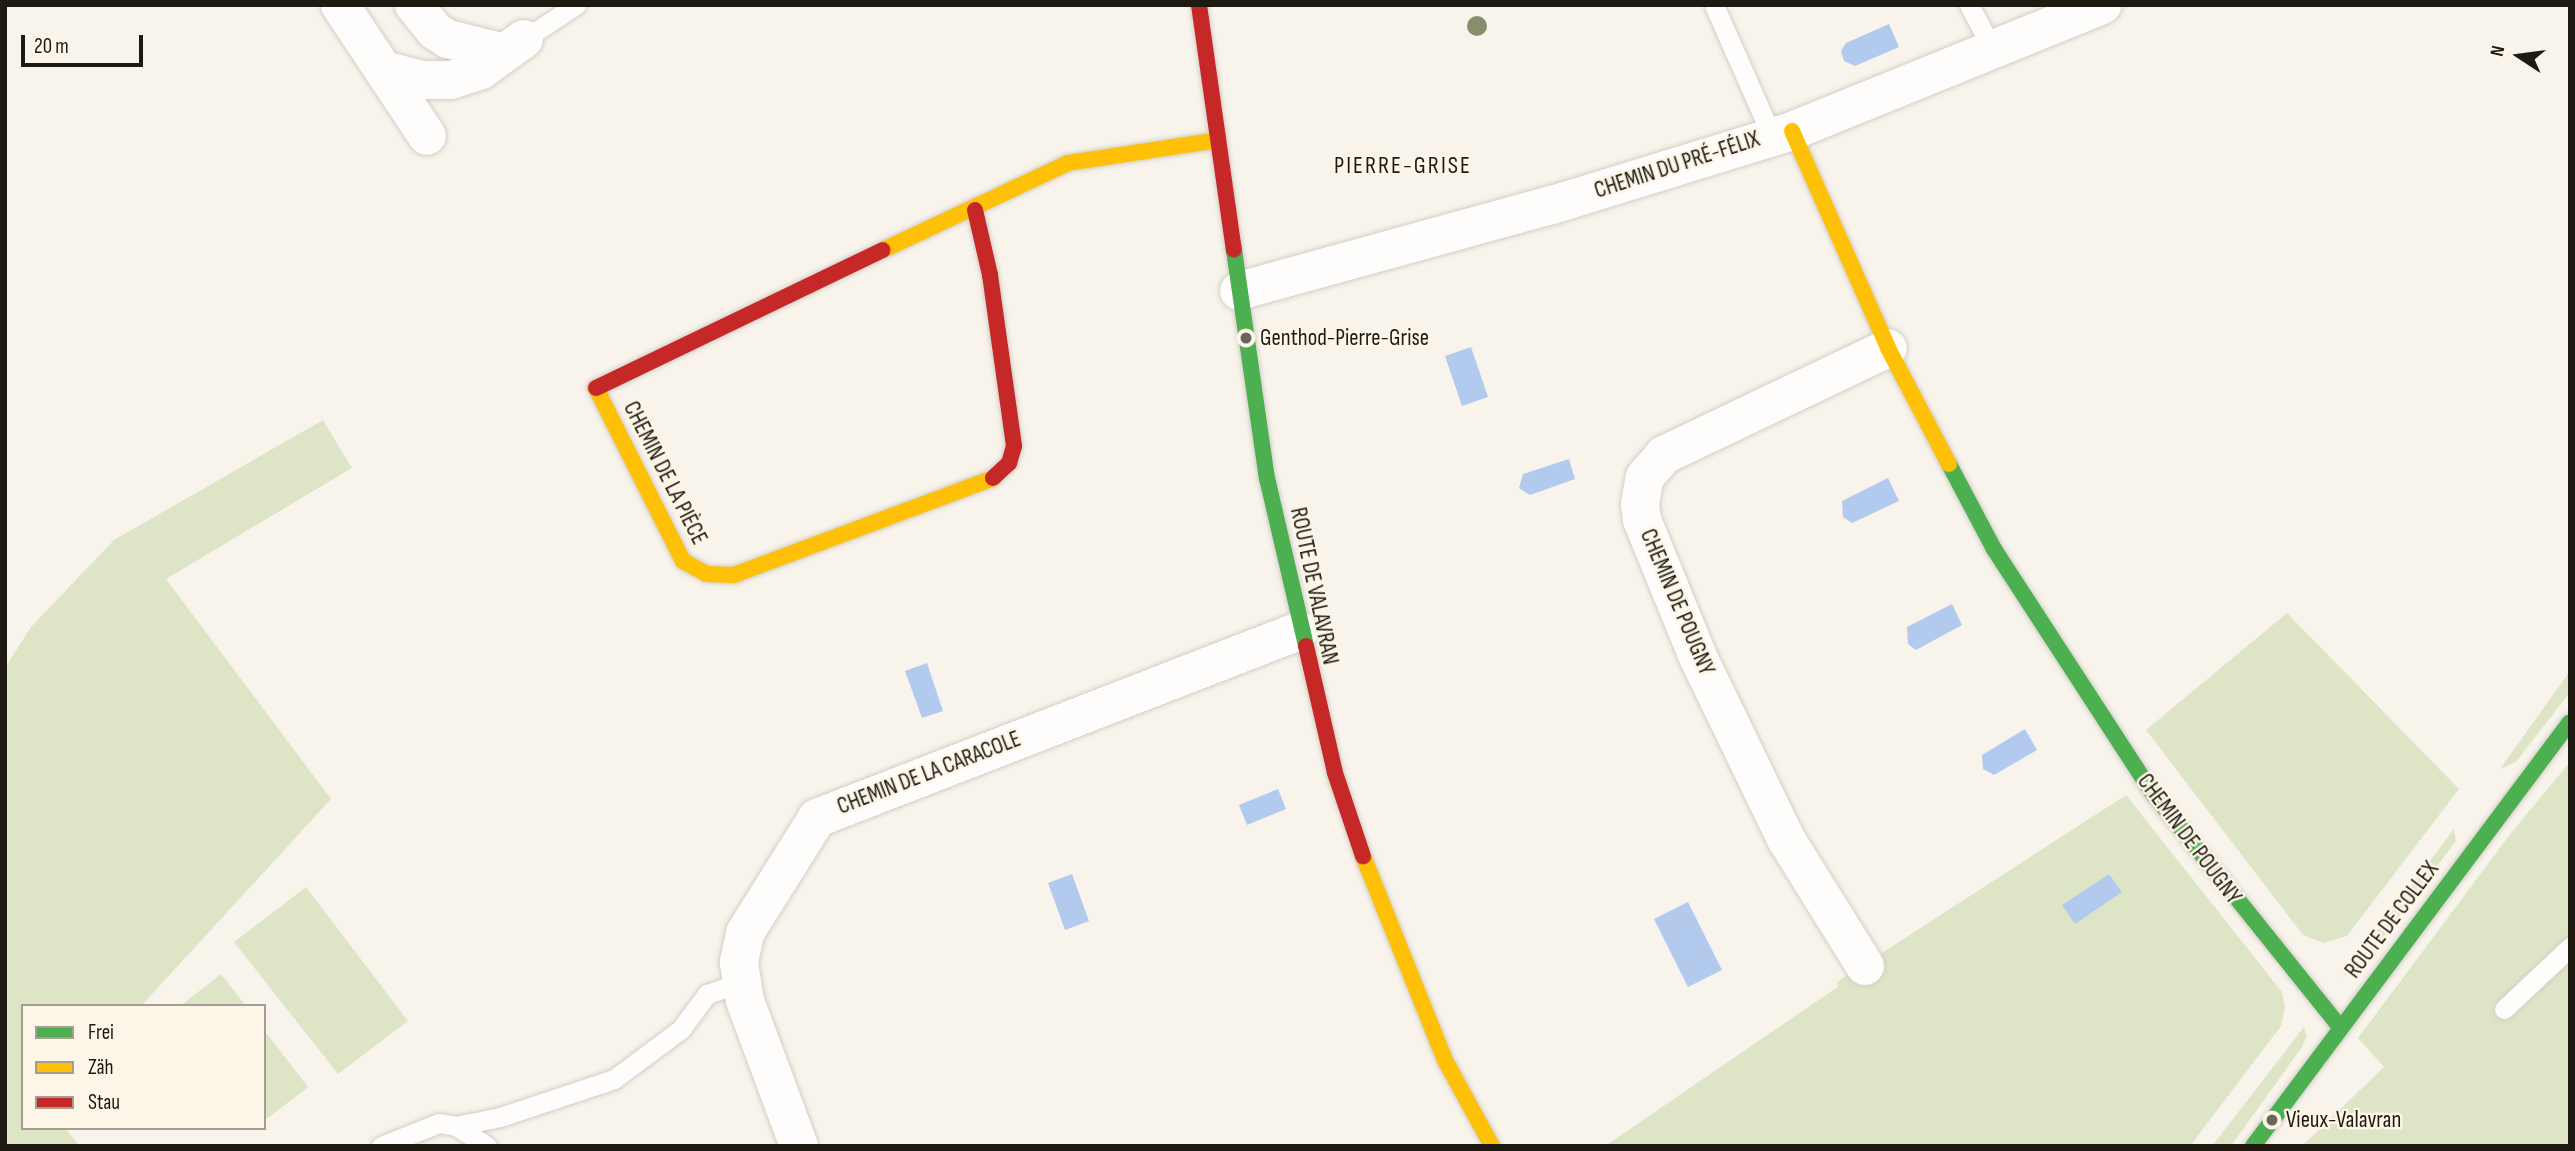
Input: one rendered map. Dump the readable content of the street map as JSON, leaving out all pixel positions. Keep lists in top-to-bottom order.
{
  "streets": {
    "street": [
      "CHEMIN DU PRÉ-FÉLIX",
      "CHEMIN DE LA PIÈCE",
      "ROUTE DE VALAVRAN",
      "CHEMIN DE POUGNY",
      "CHEMIN DE LA CARACOLE",
      "ROUTE DE COLLEX"
    ]
  },
  "crossings": [
    ["CHEMIN DU PRÉ-FÉLIX", "ROUTE DE VALAVRAN"],
    ["CHEMIN DU PRÉ-FÉLIX", "CHEMIN DE POUGNY"],
    ["CHEMIN DE LA PIÈCE", "ROUTE DE VALAVRAN"],
    ["ROUTE DE VALAVRAN", "CHEMIN DE LA CARACOLE"],
    ["CHEMIN DE POUGNY", "ROUTE DE COLLEX"]
  ],
  "districts": ["PIERRE-GRISE"],
  "places": ["Genthod-Pierre-Grise", "Vieux-Valavran"],
  "legend": ["Frei", "Zäh", "Stau"],
  "scale_bar": "20 m",
  "north": "left"
}
